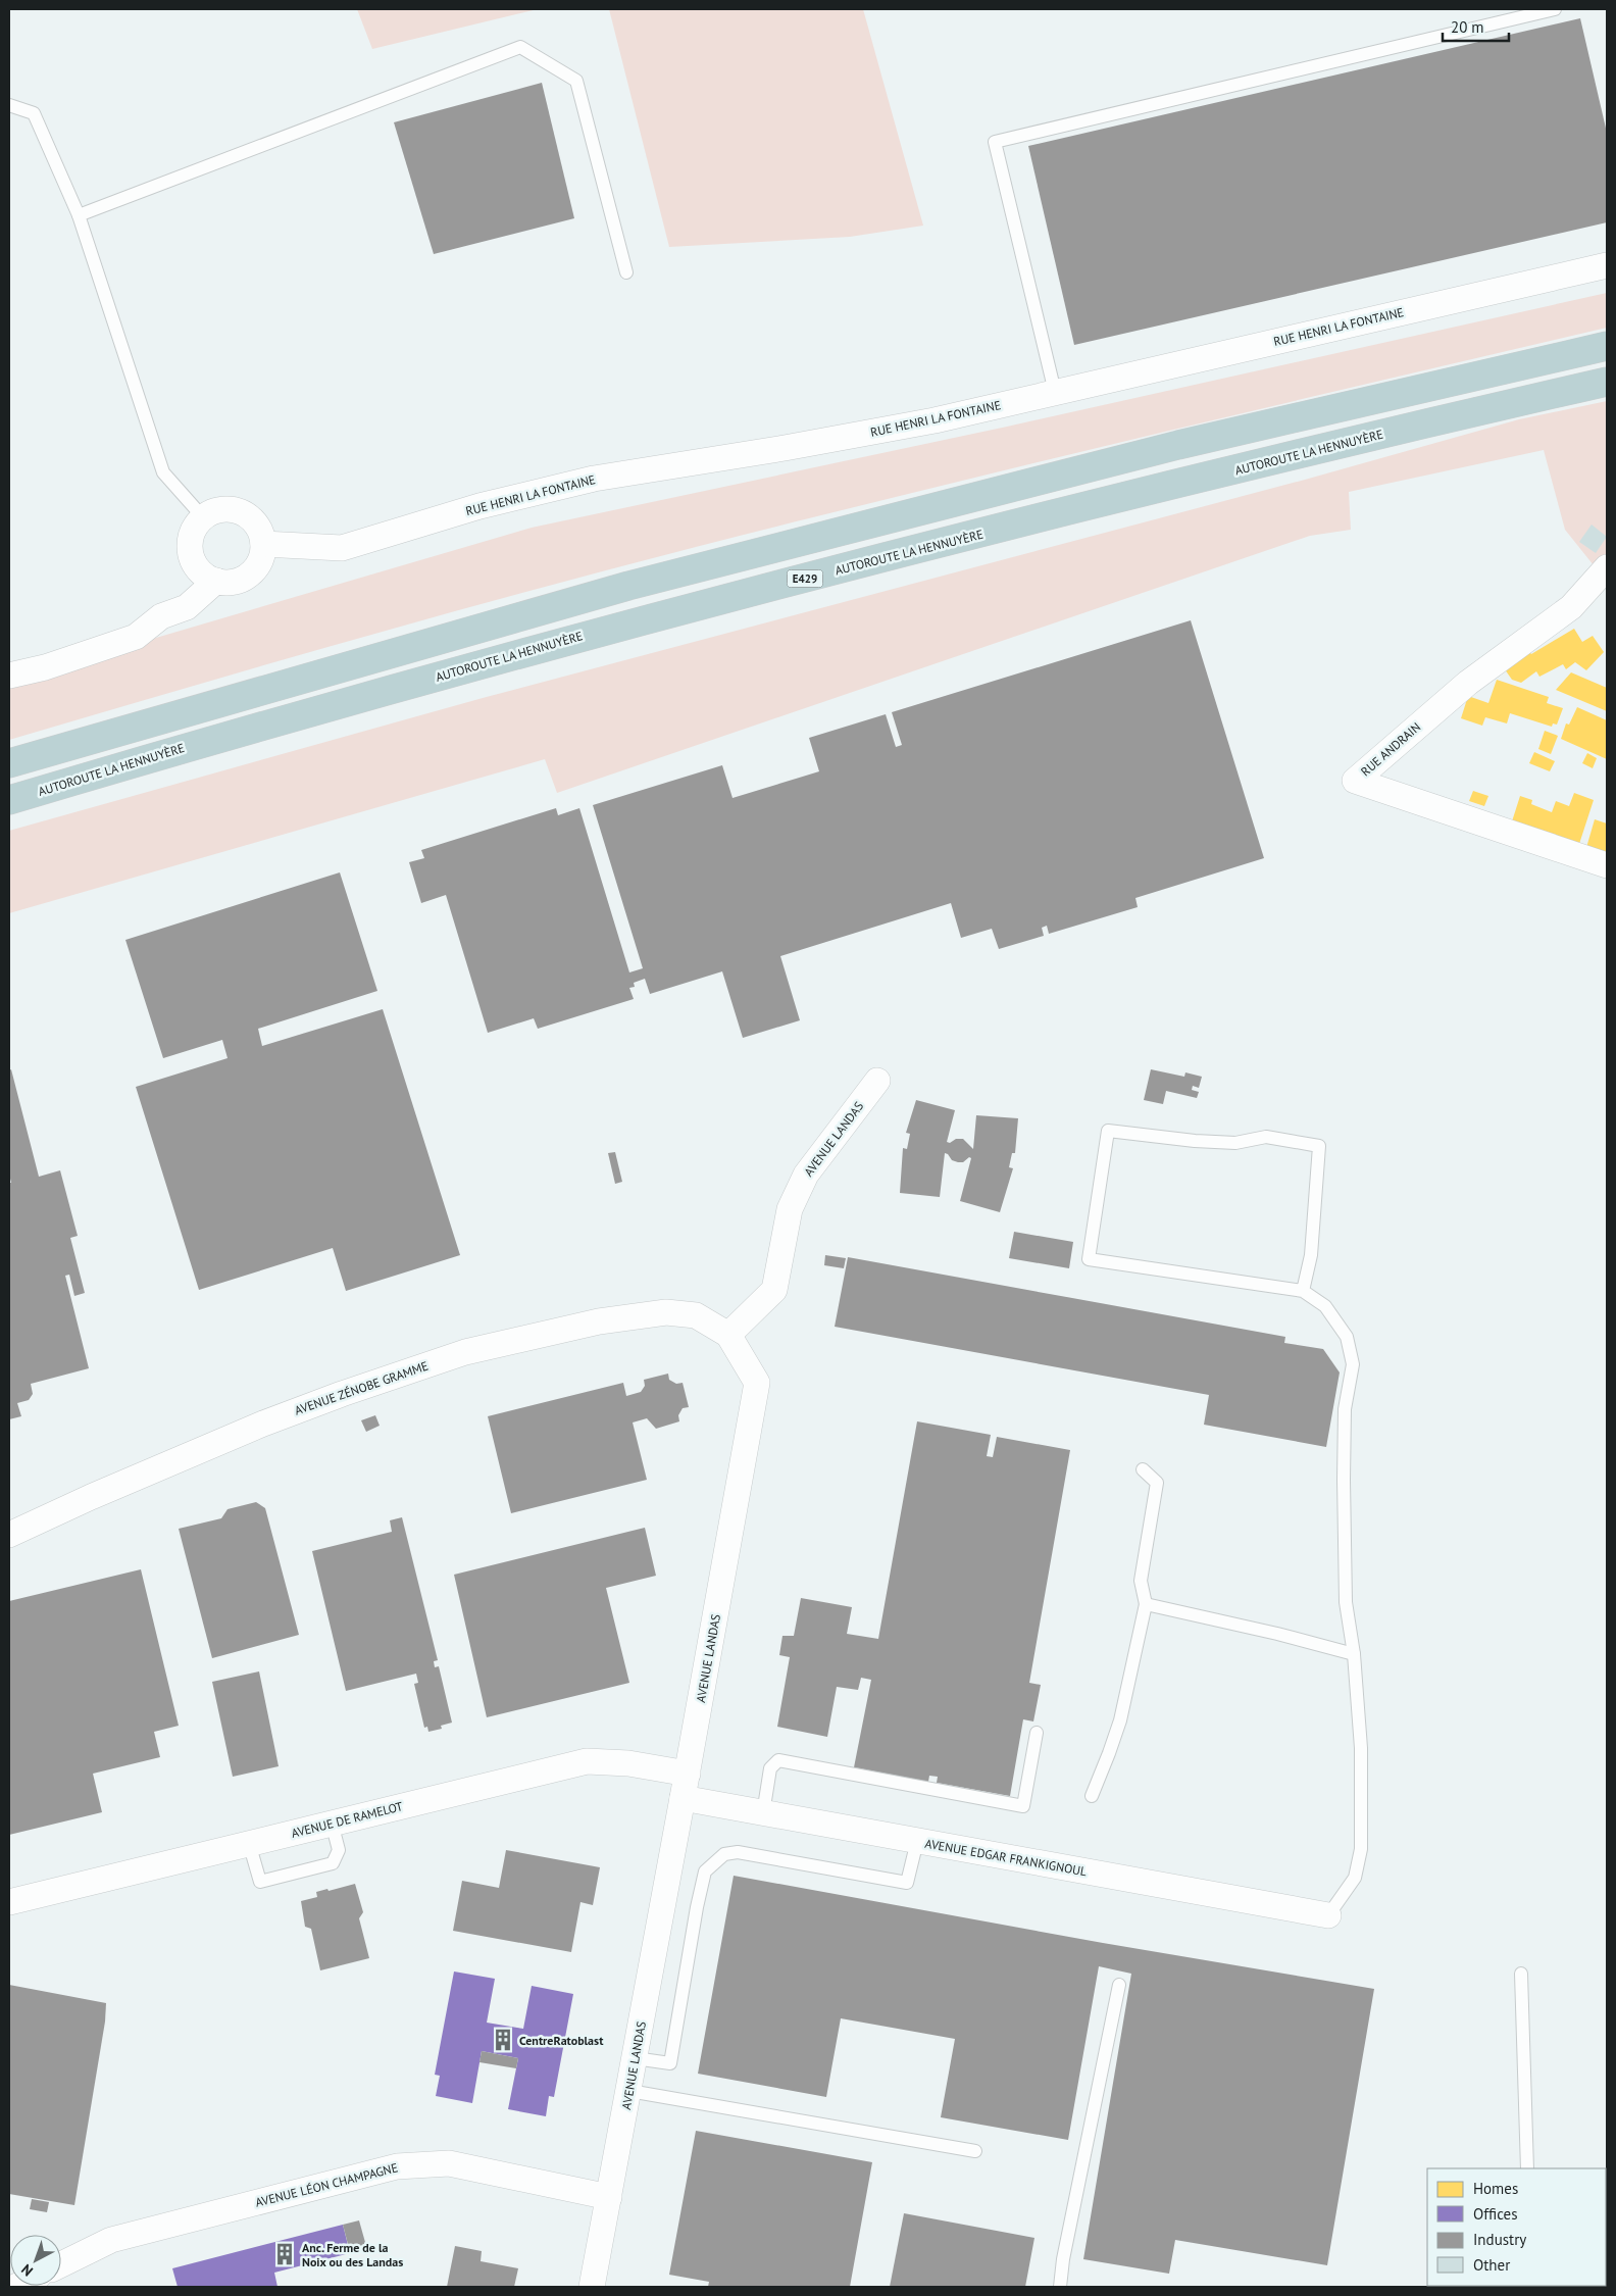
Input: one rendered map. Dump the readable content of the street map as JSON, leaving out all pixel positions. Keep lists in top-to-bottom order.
{
  "streets": {
    "highway": ["AUTOROUTE LA HENNUYÈRE", "E429"],
    "street": [
      "RUE HENRI LA FONTAINE",
      "RUE ANDRAIN",
      "AVENUE LANDAS",
      "AVENUE ZÉNOBE GRAMME",
      "AVENUE DE RAMELOT",
      "AVENUE EDGAR FRANKIGNOUL",
      "AVENUE LÉON CHAMPAGNE"
    ]
  },
  "crossings": [
    ["AVENUE LANDAS", "AVENUE ZÉNOBE GRAMME"],
    ["AVENUE LANDAS", "AVENUE DE RAMELOT"],
    ["AVENUE LANDAS", "AVENUE EDGAR FRANKIGNOUL"],
    ["AVENUE LANDAS", "AVENUE LÉON CHAMPAGNE"]
  ],
  "places": {
    "building": ["CentreRatoblast", "Anc. Ferme de la Noix ou des Landas"]
  },
  "legend": [
    "Homes",
    "Offices",
    "Industry",
    "Other"
  ],
  "scale_bar": "20 m",
  "north": "bottom left"
}
